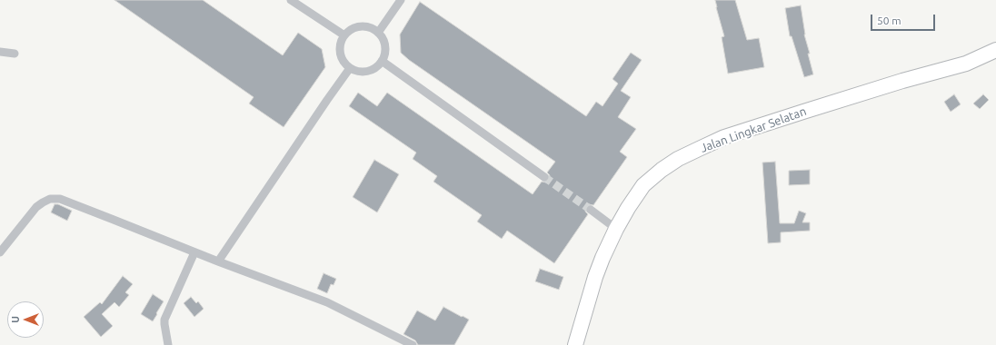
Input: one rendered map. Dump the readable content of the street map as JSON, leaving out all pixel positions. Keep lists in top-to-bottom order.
{
  "streets": {
    "highway": ["Jalan Lingkar Selatan"]
  },
  "scale_bar": "50 m",
  "north": "left"
}
